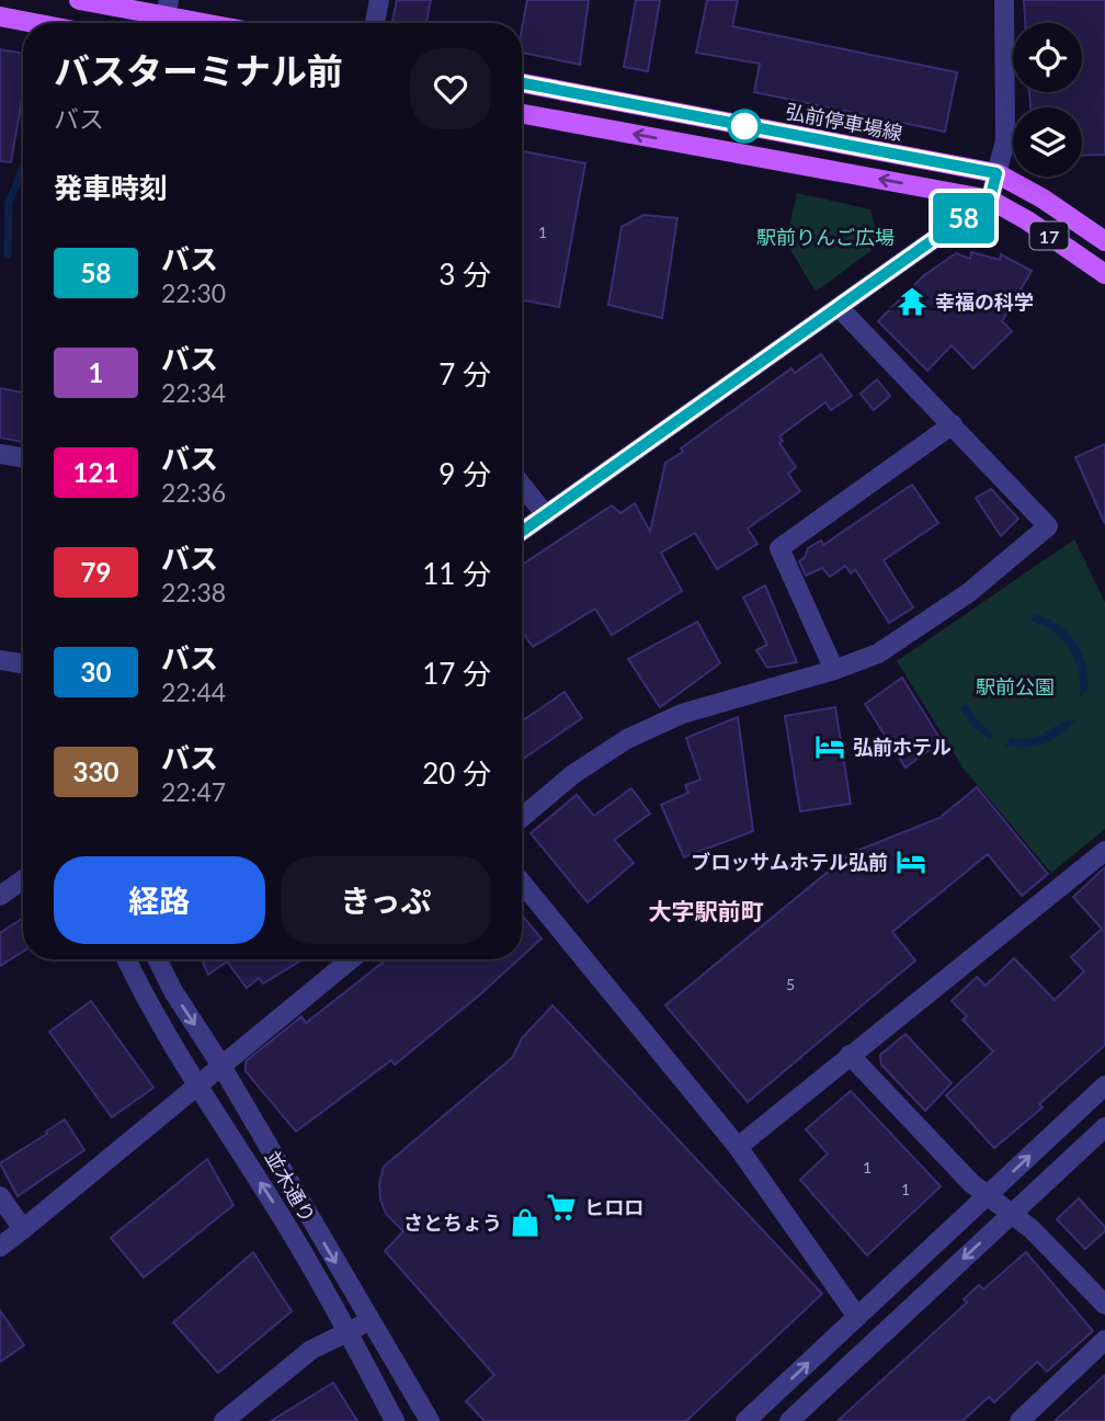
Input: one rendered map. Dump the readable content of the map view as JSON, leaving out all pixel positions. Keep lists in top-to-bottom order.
{
  "streets": {
    "main road": ["弘前停車場線", "17"],
    "street": ["並木通り"]
  },
  "districts": ["大字駅前町"],
  "parks": ["駅前りんご広場", "駅前公園"],
  "places": {
    "temple": ["幸福の科学"],
    "hotel": ["弘前ホテル", "ブロッサムホテル弘前"],
    "supermarket": ["ヒロロ"],
    "shop": ["さとちょう"]
  },
  "lines": ["bus line 58"],
  "house_numbers": [
    "1",
    "5",
    "1",
    "1"
  ],
  "page": {
    "on_map": "58",
    "heading": [
      ["バスターミナル前", "バス"],
      "発車時刻"
    ],
    "list": [
      {
        "mark": "58",
        "name": "バス",
        "note": "22:30",
        "value": "3 分"
      },
      {
        "mark": "1",
        "name": "バス",
        "note": "22:34",
        "value": "7 分"
      },
      {
        "mark": "121",
        "name": "バス",
        "note": "22:36",
        "value": "9 分"
      },
      {
        "mark": "79",
        "name": "バス",
        "note": "22:38",
        "value": "11 分"
      },
      {
        "mark": "30",
        "name": "バス",
        "note": "22:44",
        "value": "17 分"
      },
      {
        "mark": "330",
        "name": "バス",
        "note": "22:47",
        "value": "20 分"
      }
    ],
    "buttons": ["経路", "きっぷ"]
  }
}
